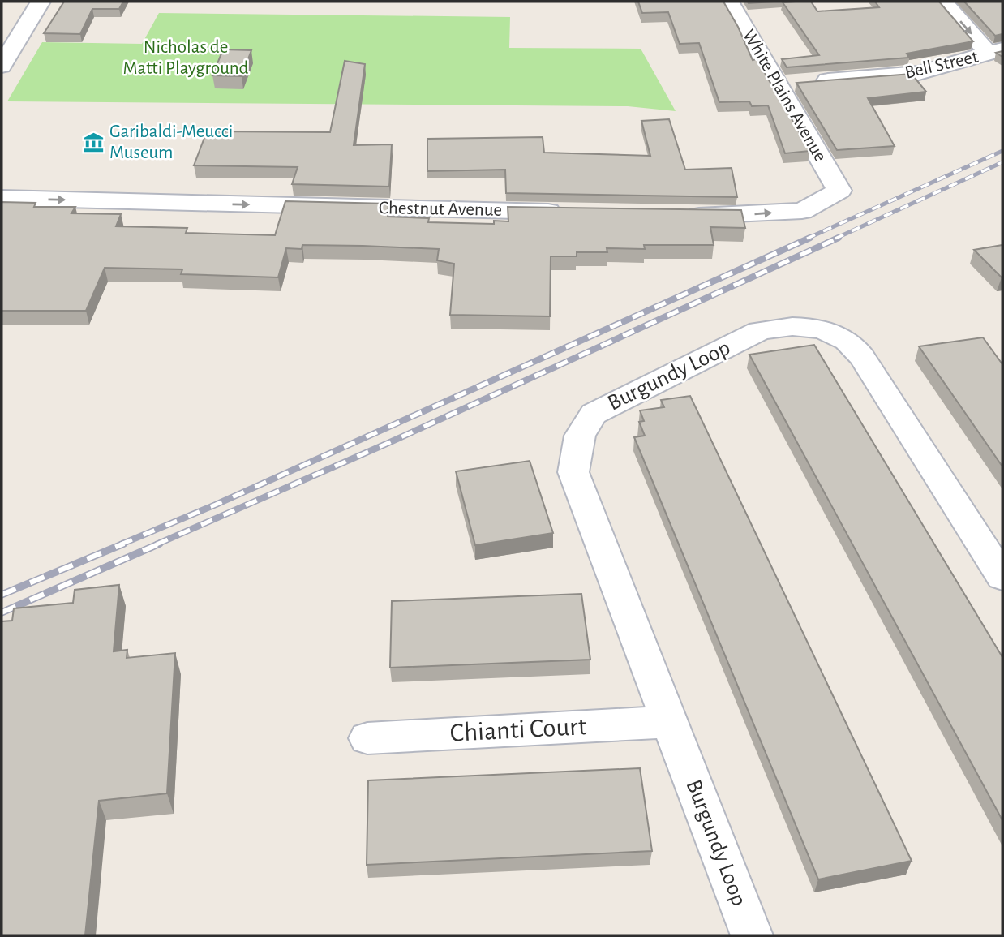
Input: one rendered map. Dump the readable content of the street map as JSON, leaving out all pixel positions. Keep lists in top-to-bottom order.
{
  "streets": {
    "street": [
      "Bell Street",
      "White Plains Avenue",
      "Chestnut Avenue",
      "Burgundy Loop",
      "Chianti Court"
    ]
  },
  "crossings": [
    ["Bell Street", "White Plains Avenue"],
    ["Burgundy Loop", "Chianti Court"]
  ],
  "one_way": ["Chestnut Avenue"],
  "parks": ["Nicholas de Matti Playground"],
  "places": {
    "museum": ["Garibaldi-Meucci Museum"]
  }
}
